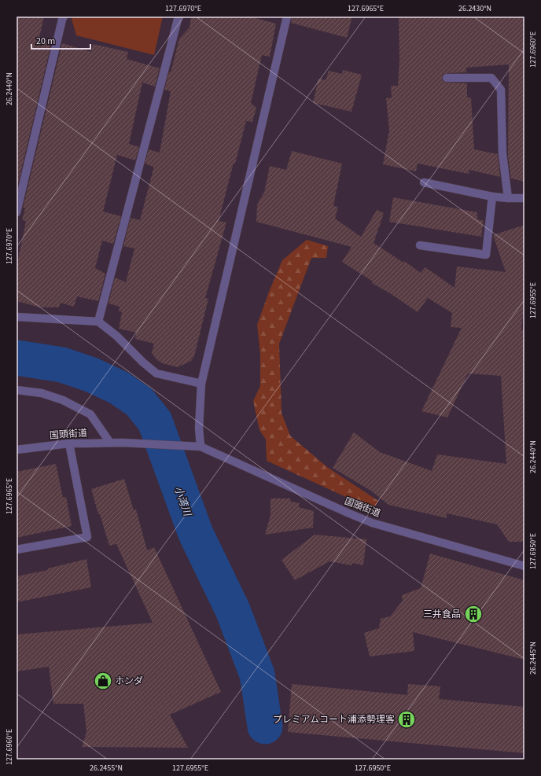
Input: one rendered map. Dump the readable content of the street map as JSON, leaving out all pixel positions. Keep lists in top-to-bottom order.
{
  "streets": {
    "street": ["国頭街道"]
  },
  "water": ["小湾川"],
  "places": {
    "building": ["三井食品", "プレミアムコート浦添勢理客"],
    "shop": ["ホンダ"]
  },
  "scale_bar": "20 m",
  "coordinates": [
    "127.6970°E",
    "127.6965°E",
    "26.2430°N",
    "127.6960°E",
    "26.2440°N",
    "127.6955°E",
    "127.6950°E",
    "26.2445°N",
    "26.2455°N"
  ]
}
